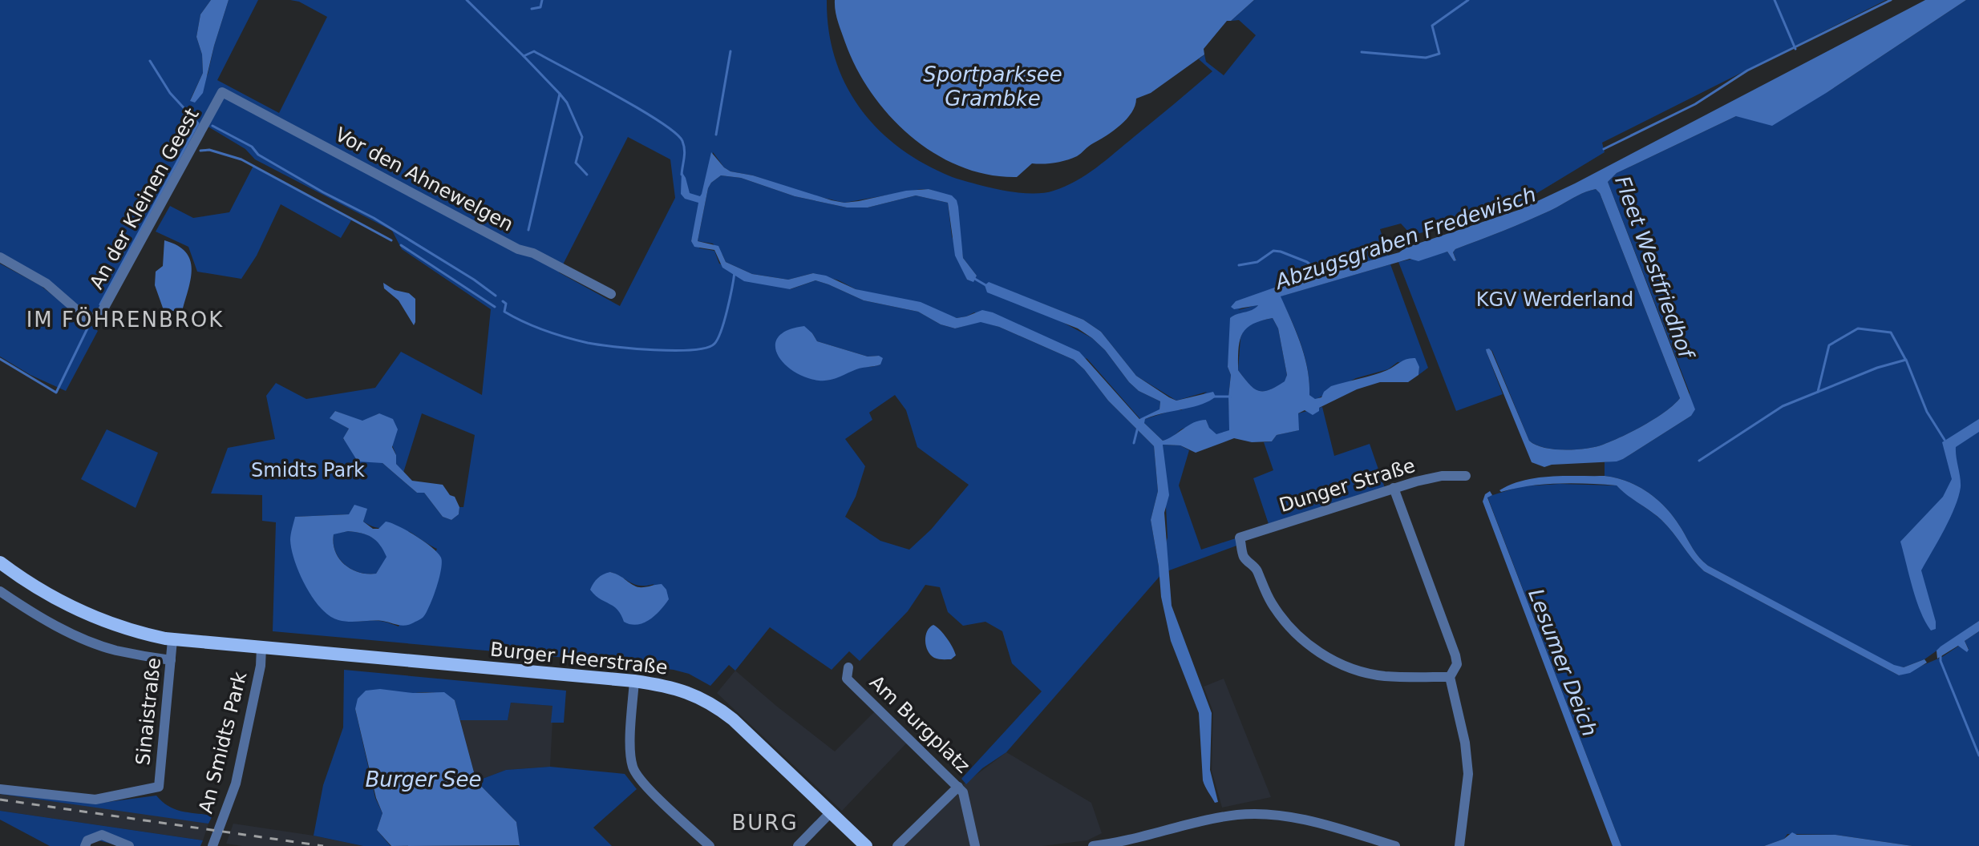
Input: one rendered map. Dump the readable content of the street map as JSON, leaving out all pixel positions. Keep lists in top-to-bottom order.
{
  "streets": {
    "main road": ["Burger Heerstraße"],
    "street": [
      "Vor den Ahnewelgen",
      "An der Kleinen Geest",
      "Dunger Straße",
      "Sinaistraße",
      "Am Burgplatz",
      "An Smidts Park"
    ]
  },
  "crossings": [
    ["Vor den Ahnewelgen", "An der Kleinen Geest"],
    ["Burger Heerstraße", "Sinaistraße"],
    ["Burger Heerstraße", "An Smidts Park"]
  ],
  "districts": ["IM FÖHRENBROK", "BURG"],
  "water": [
    "Sportparksee Grambke",
    "Abzugsgraben Fredewisch",
    "Fleet Westfriedhof",
    "Lesumer Deich",
    "Burger See"
  ],
  "parks": ["KGV Werderland", "Smidts Park"]
}
